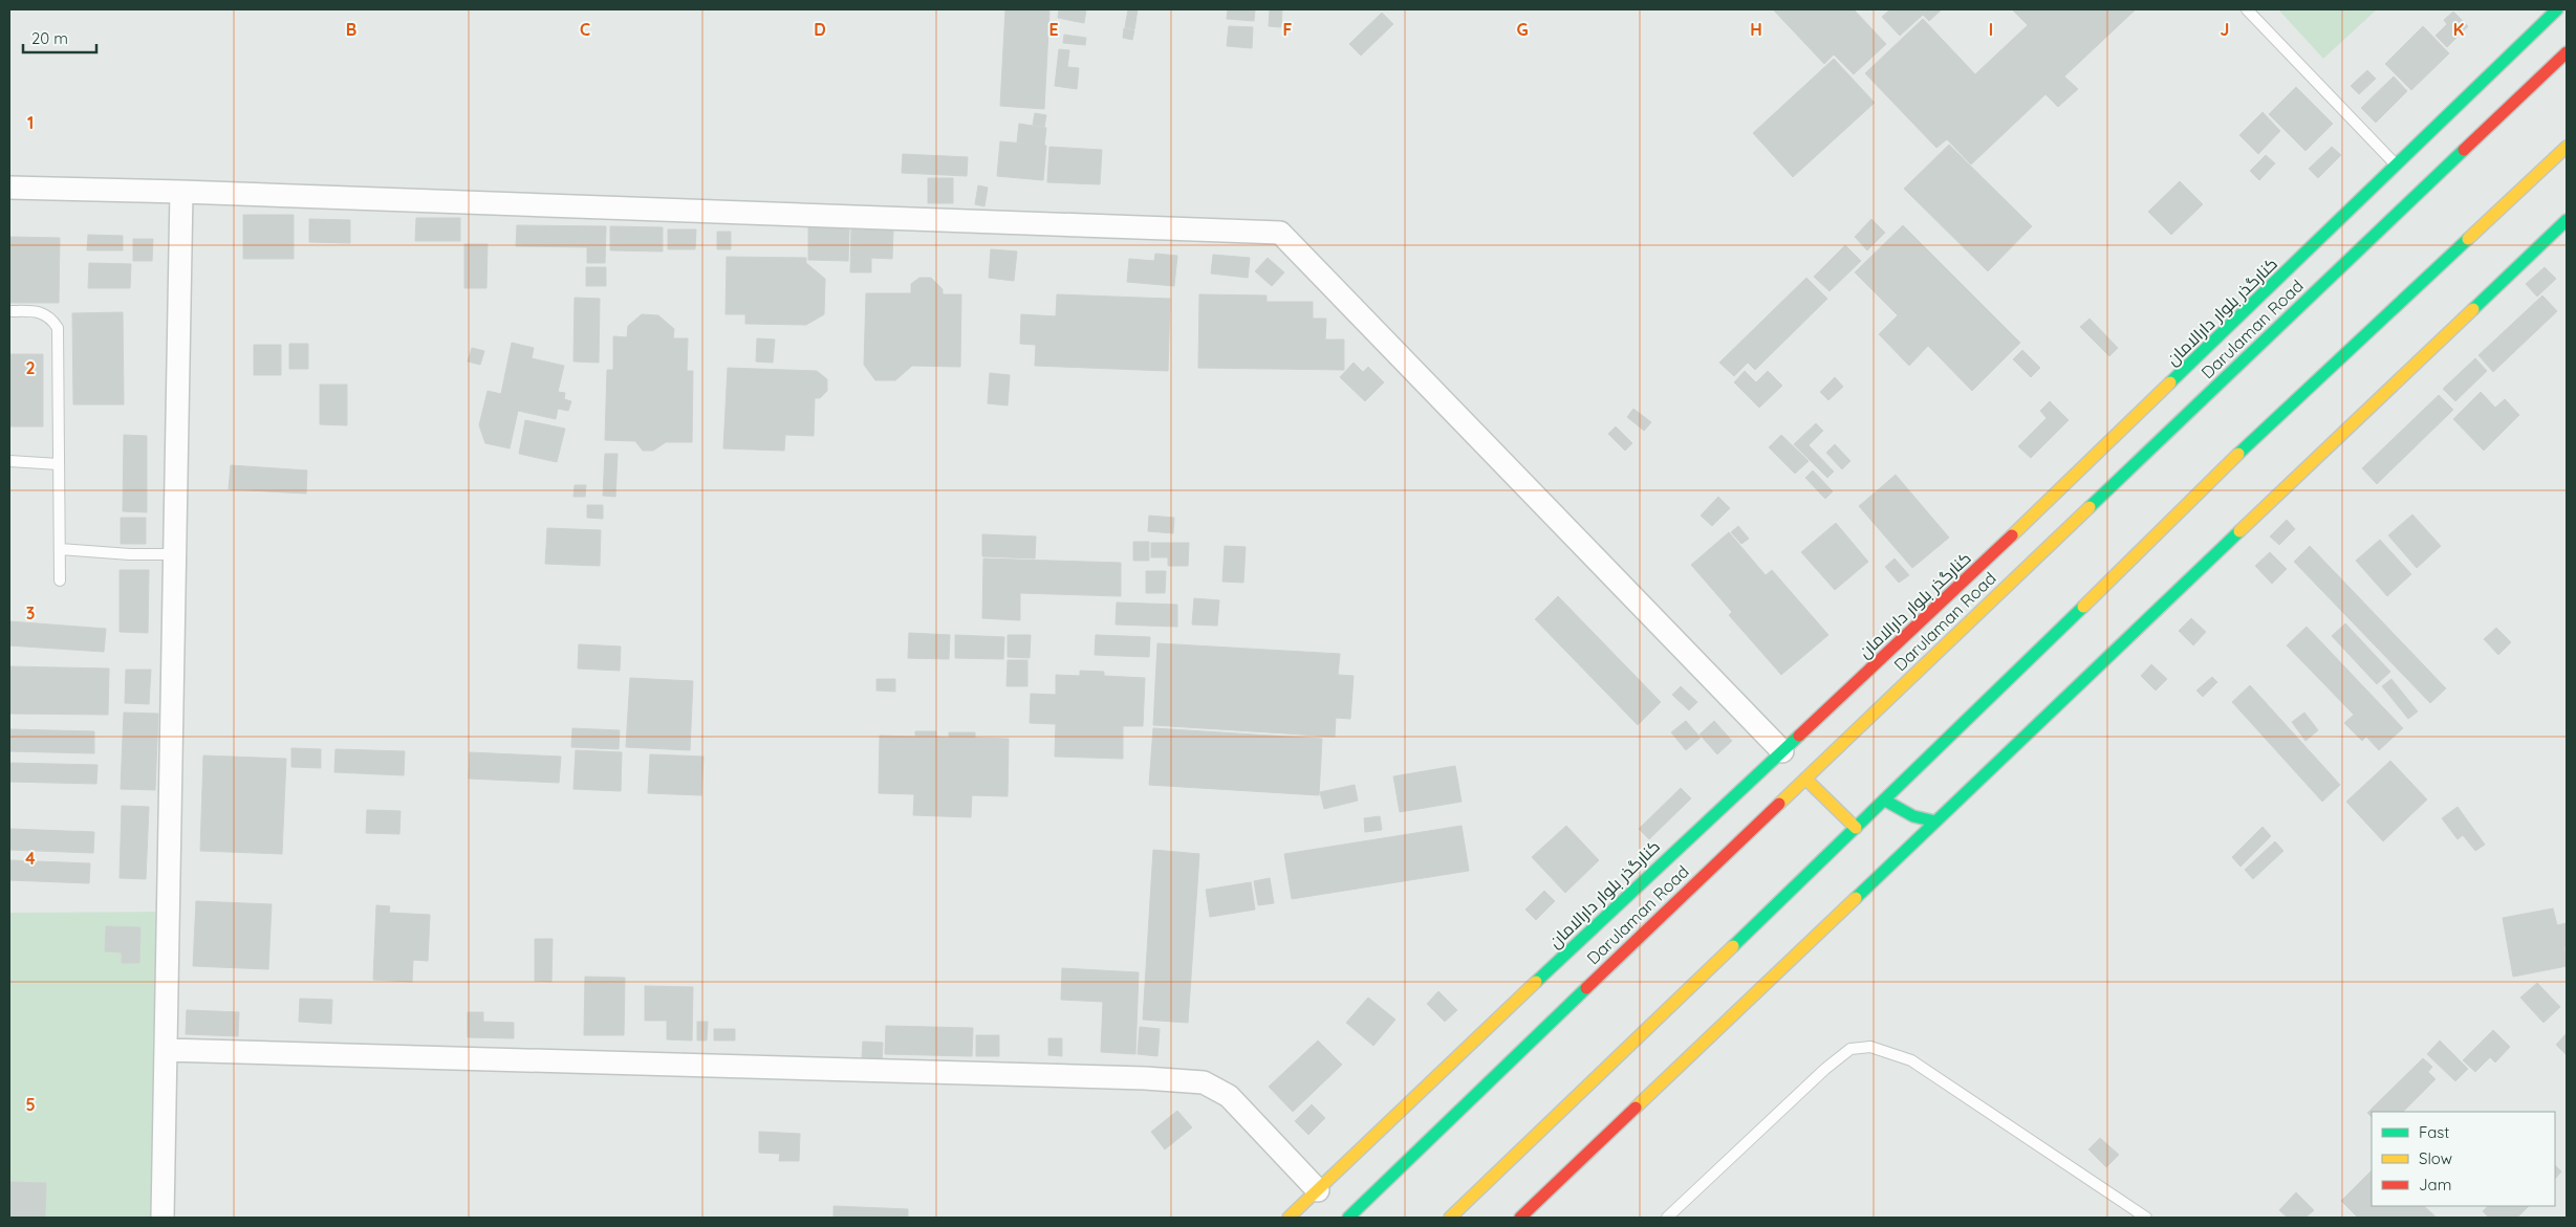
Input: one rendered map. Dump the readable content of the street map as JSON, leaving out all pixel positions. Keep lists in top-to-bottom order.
{
  "streets": {
    "main road": ["کنارگذر بلوار دارالامان", "Darulaman Road"]
  },
  "legend": ["Fast", "Slow", "Jam"],
  "scale_bar": "20 m",
  "grid": {
    "columns": [
      "B",
      "C",
      "D",
      "E",
      "F",
      "G",
      "H",
      "I",
      "J",
      "K"
    ],
    "rows": [
      "1",
      "2",
      "3",
      "4",
      "5"
    ]
  }
}
